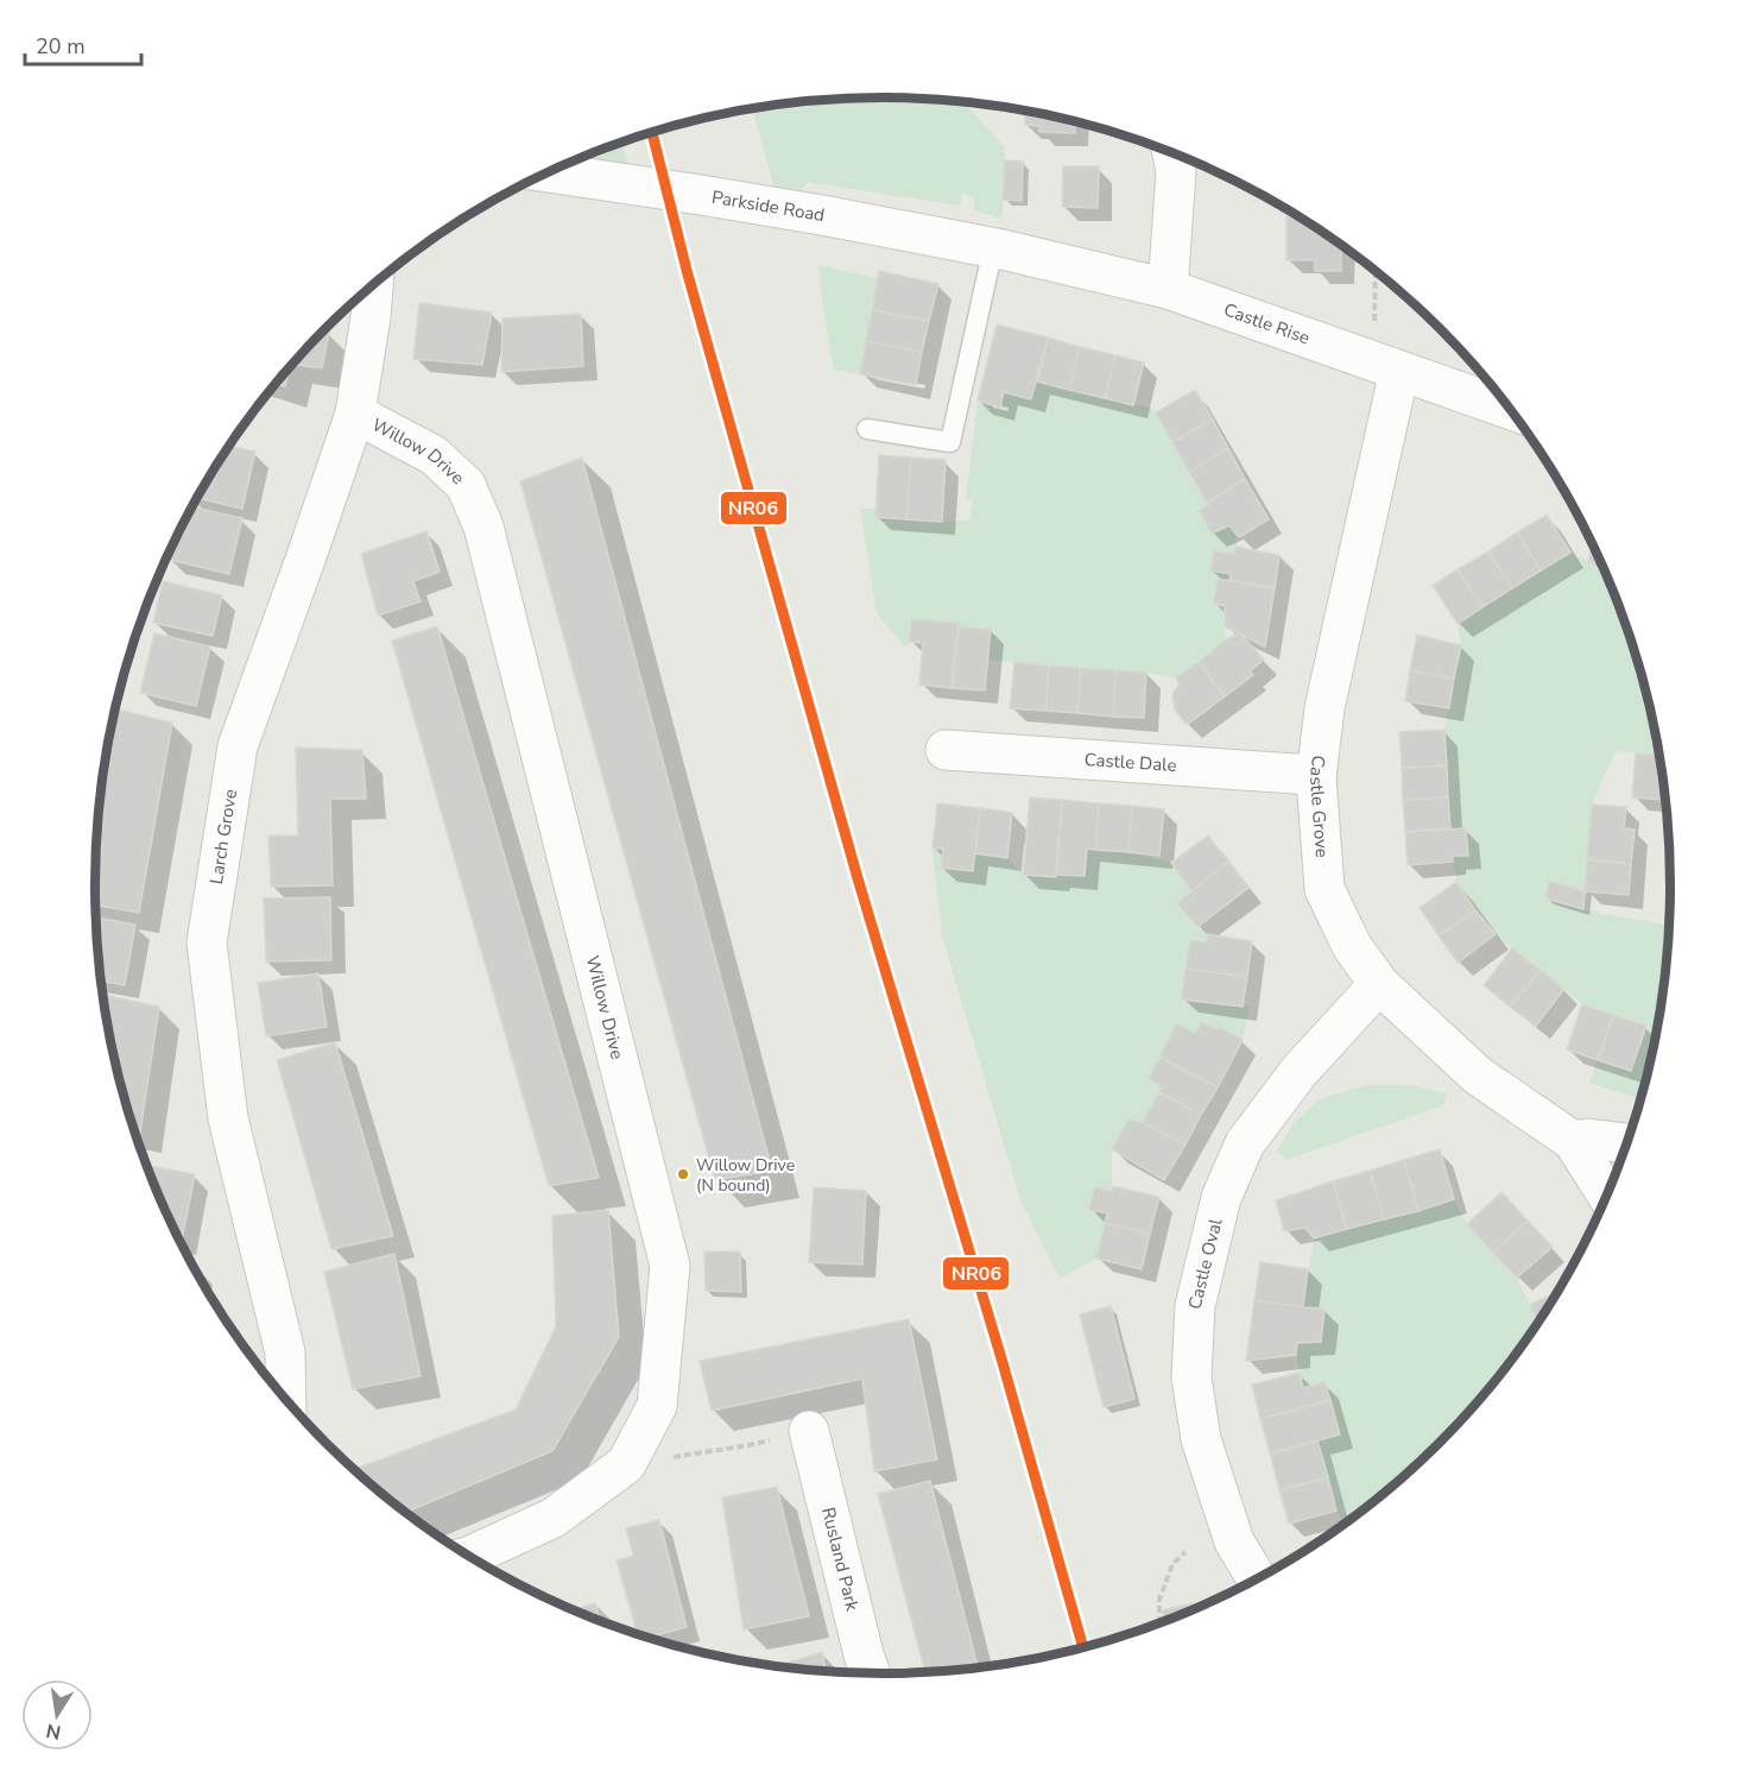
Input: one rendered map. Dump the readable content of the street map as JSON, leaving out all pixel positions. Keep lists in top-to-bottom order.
{
  "streets": {
    "street": [
      "Parkside Road",
      "Castle Rise",
      "Willow Drive",
      "Castle Dale",
      "Castle Grove",
      "Larch Grove",
      "Castle Oval",
      "Rusland Park"
    ]
  },
  "crossings": [
    ["Parkside Road", "Castle Rise"],
    ["Castle Rise", "Castle Grove"],
    ["Willow Drive", "Larch Grove"],
    ["Castle Dale", "Castle Grove"],
    ["Castle Grove", "Castle Oval"]
  ],
  "places": ["Willow Drive (N bound)"],
  "lines": ["transit line NR06"],
  "scale_bar": "20 m",
  "north": "bottom"
}
